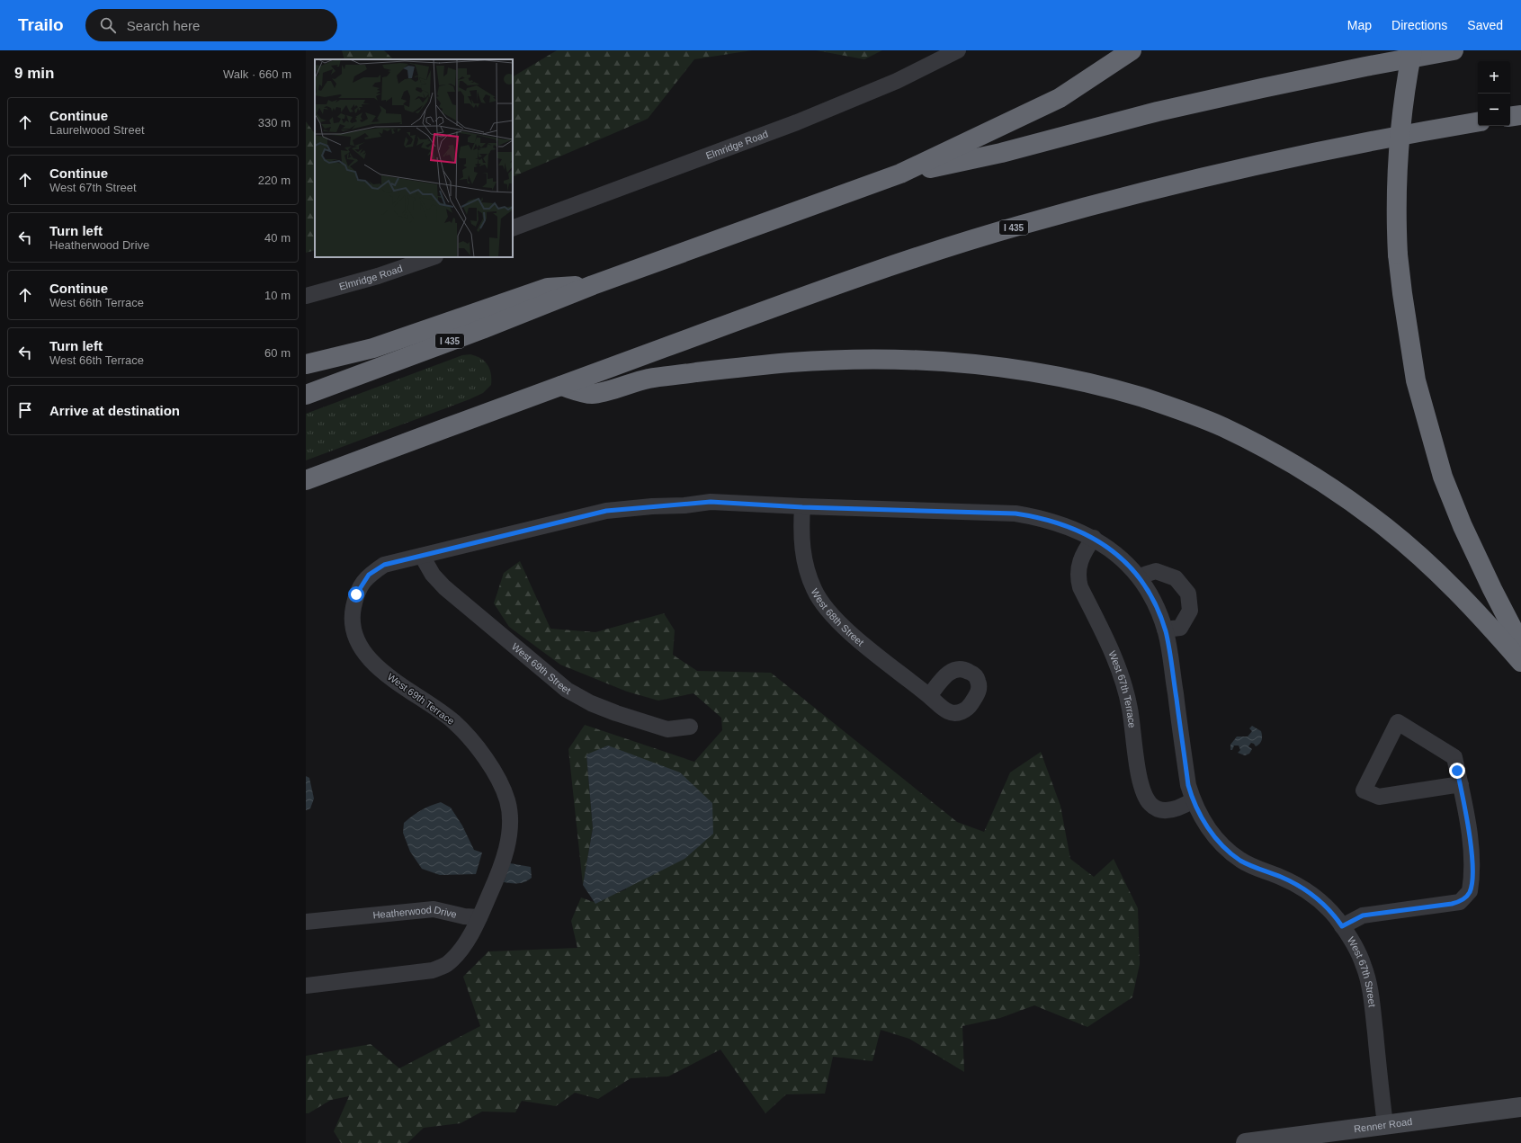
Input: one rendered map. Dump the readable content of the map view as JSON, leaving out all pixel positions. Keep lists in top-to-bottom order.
{
  "streets": {
    "highway": ["I 435"],
    "main road": ["Renner Road"],
    "street": [
      "Elmridge Road",
      "West 68th Street",
      "West 69th Street",
      "West 67th Terrace",
      "West 69th Terrace",
      "Heatherwood Drive",
      "West 67th Street"
    ]
  },
  "crossings": [
    ["West 68th Street", "West 69th Terrace"],
    ["West 68th Street", "West 67th Street"],
    ["West 69th Street", "West 69th Terrace"],
    ["West 67th Terrace", "West 67th Street"],
    ["West 69th Terrace", "Heatherwood Drive"],
    ["West 69th Terrace", "West 67th Street"],
    ["West 67th Street", "Renner Road"]
  ],
  "page": {
    "header": "Trailo",
    "search": "Search here",
    "nav": ["Map", "Directions", "Saved"],
    "heading": ["9 min", "Walk · 660 m"],
    "map_buttons": ["+", "−"],
    "list": [
      ["Continue", "Laurelwood Street", "330 m"],
      ["Continue", "West 67th Street", "220 m"],
      ["Turn left", "Heatherwood Drive", "40 m"],
      ["Continue", "West 66th Terrace", "10 m"],
      ["Turn left", "West 66th Terrace", "60 m"],
      "Arrive at destination"
    ]
  }
}
